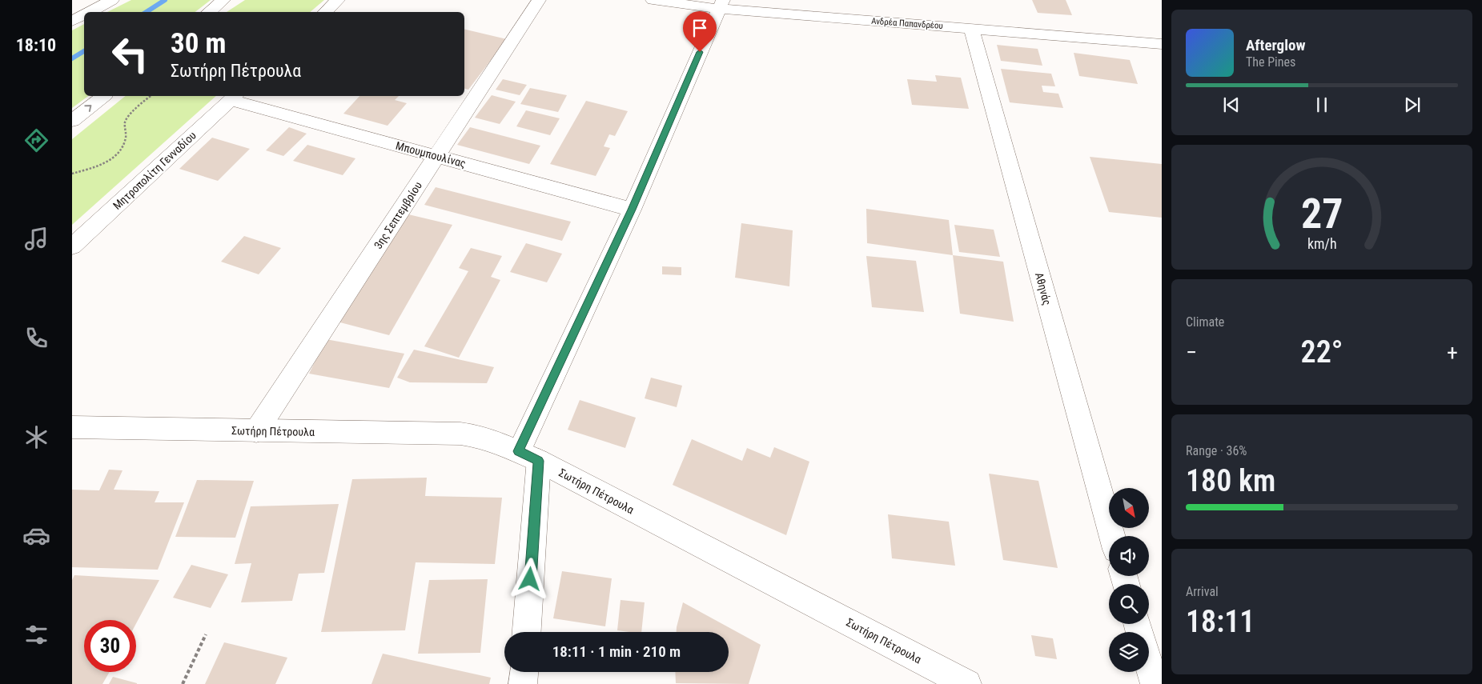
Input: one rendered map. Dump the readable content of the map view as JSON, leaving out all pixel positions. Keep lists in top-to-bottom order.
{
  "streets": {
    "street": [
      "Ανδρέα Παπανδρέου",
      "Μπουμπουλίνας",
      "Μητροπολίτη Γενναδίου",
      "3ης Σεπτεμβρίου",
      "Αθηνάς",
      "Σωτήρη Πέτρουλα"
    ]
  },
  "crossings": [
    ["Ανδρέα Παπανδρέου", "Αθηνάς"],
    ["Μπουμπουλίνας", "Μητροπολίτη Γενναδίου"],
    ["Μπουμπουλίνας", "3ης Σεπτεμβρίου"],
    ["3ης Σεπτεμβρίου", "Σωτήρη Πέτρουλα"]
  ],
  "north": "bottom right",
  "page": {
    "tabs": "18:10",
    "turn": ["30 m", "Σωτήρη Πέτρουλα"],
    "song": ["Afterglow", "The Pines"],
    "tile": [
      "Climate",
      ["Range · 36%", "180 km"],
      ["Arrival", "18:11"]
    ],
    "heat": ["−", "22°", "+"],
    "limit": "30",
    "trip": "18:11 · 1 min · 210 m",
    "gauge": ["27", "km/h"]
  }
}
